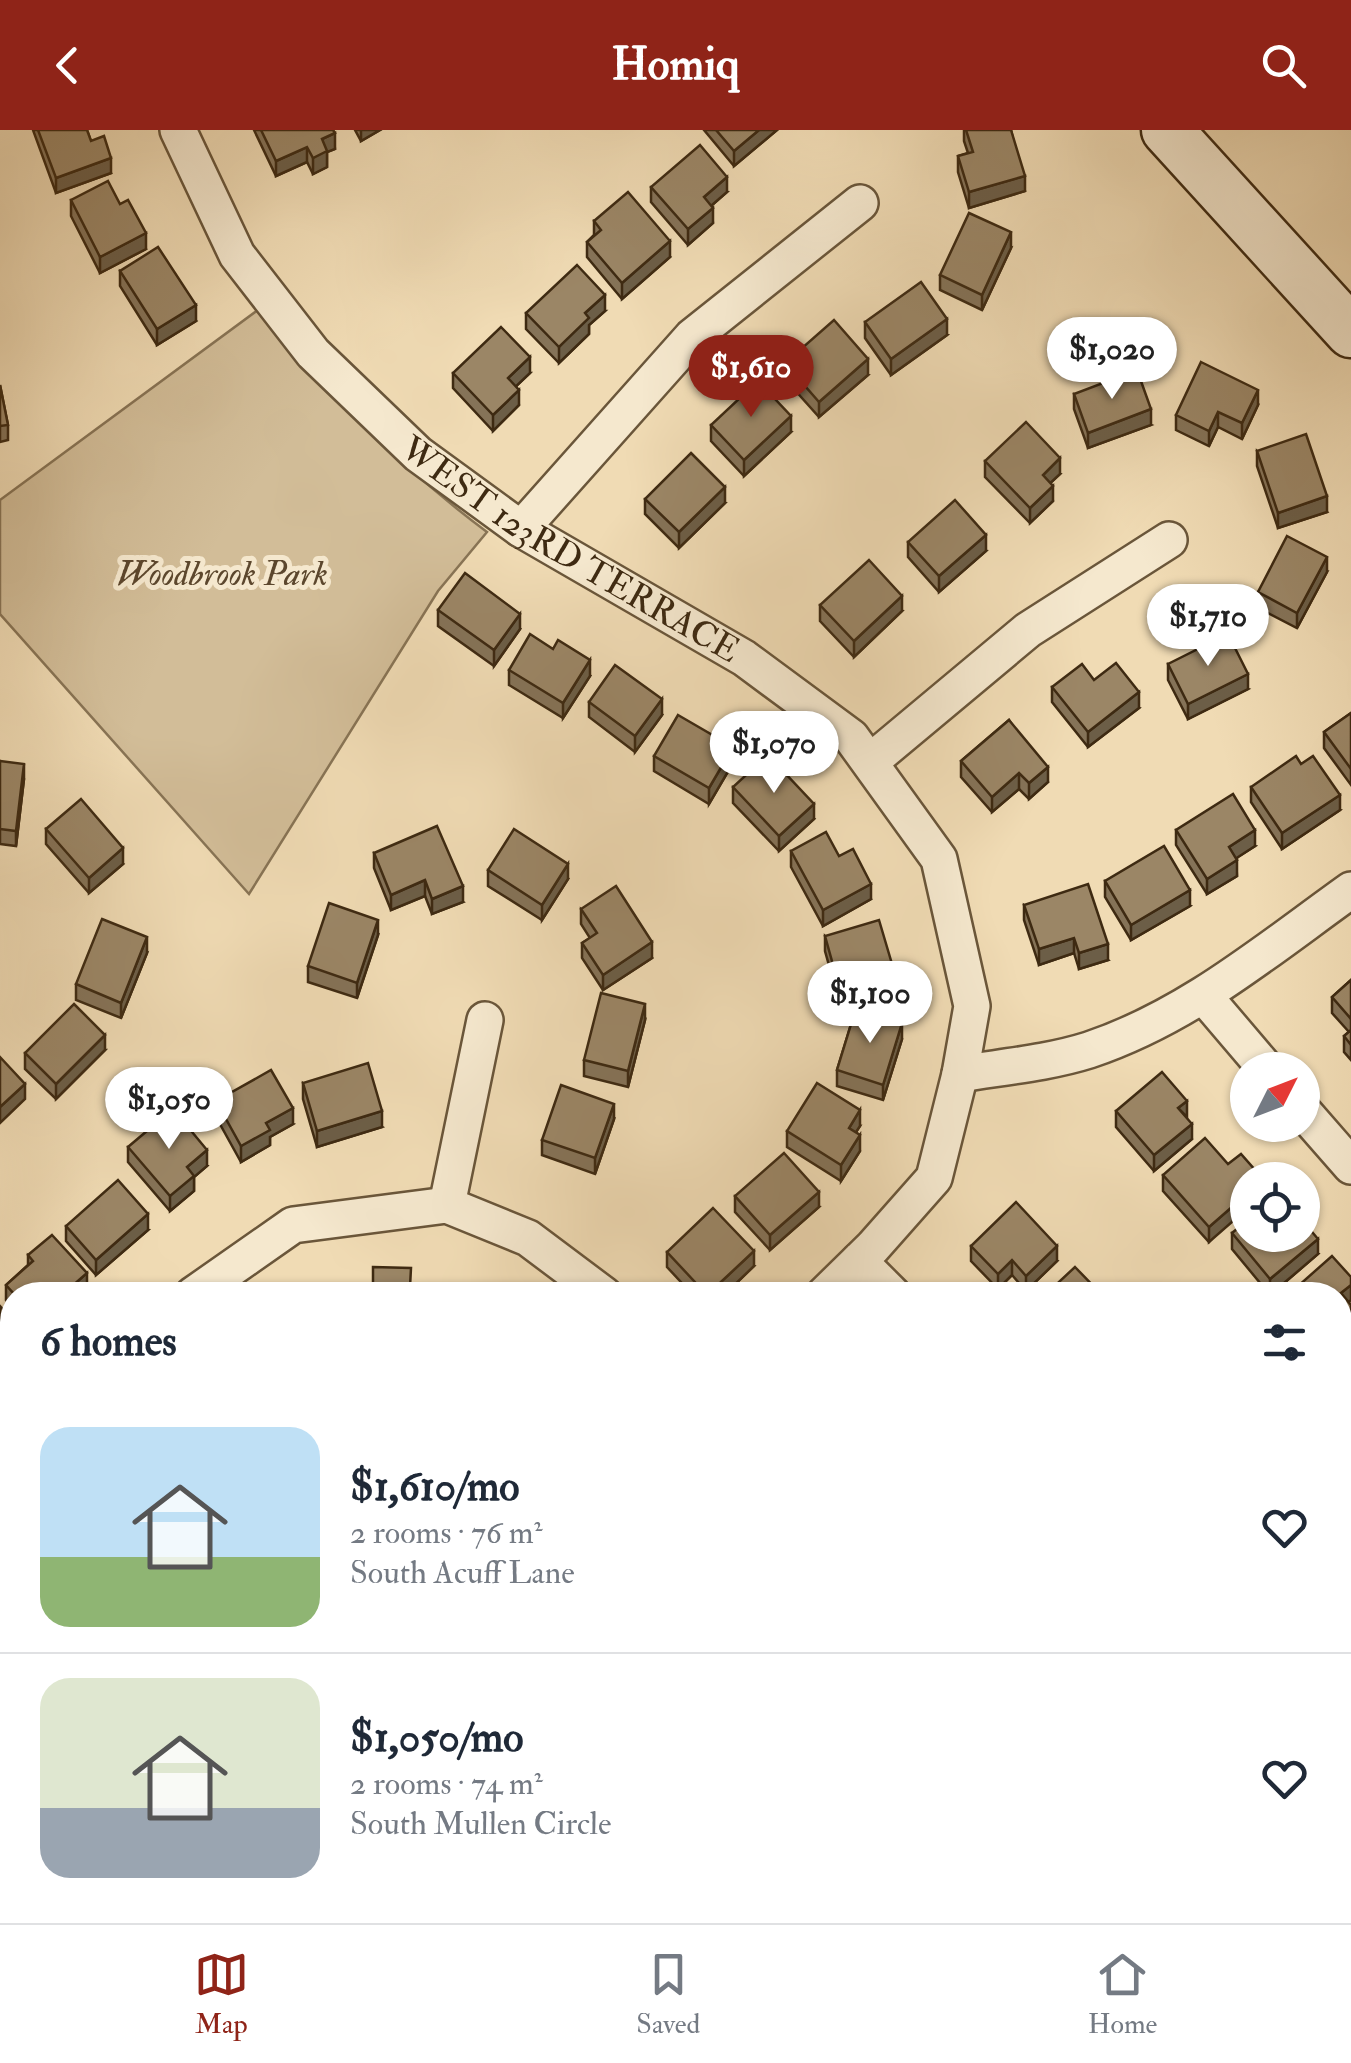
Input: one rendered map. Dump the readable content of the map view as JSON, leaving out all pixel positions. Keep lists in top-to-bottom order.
{
  "streets": {
    "street": ["WEST 123RD TERRACE"]
  },
  "parks": ["Woodbrook Park"],
  "north": "top right",
  "page": {
    "header": "Homiq",
    "price": [
      "$1,020",
      "$1,610",
      "$1,710",
      "$1,070",
      "$1,100",
      "$1,050"
    ],
    "heading": "6 homes",
    "list": [
      {
        "name": "$1,610/mo",
        "note": "2 rooms · 76 m² · South Acuff Lane"
      },
      {
        "name": "$1,050/mo",
        "note": "2 rooms · 74 m² · South Mullen Circle"
      }
    ],
    "tabs": ["Map", "Saved", "Home"]
  }
}
